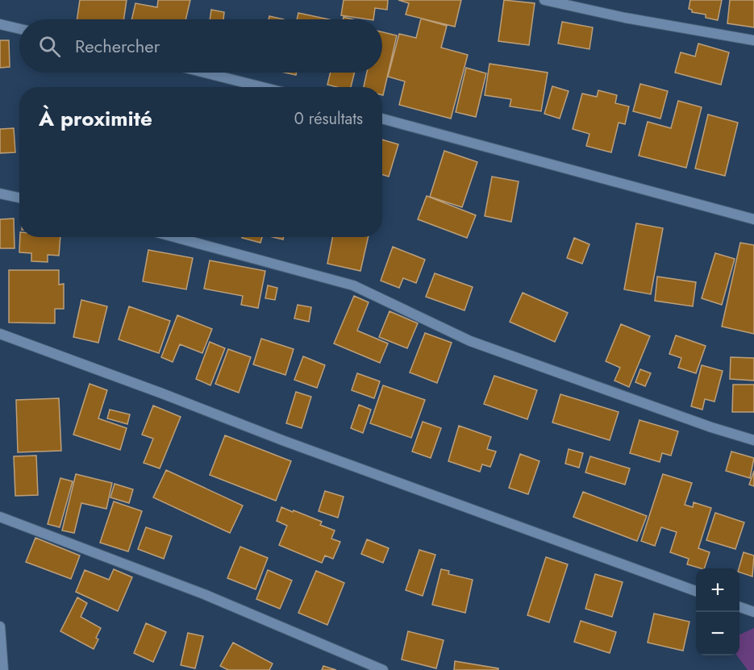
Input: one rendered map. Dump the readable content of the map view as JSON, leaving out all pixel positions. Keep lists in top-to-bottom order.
{
  "page": {
    "search": "Rechercher",
    "heading": ["À proximité", "0 résultats"],
    "map_buttons": ["+", "−"]
  }
}
